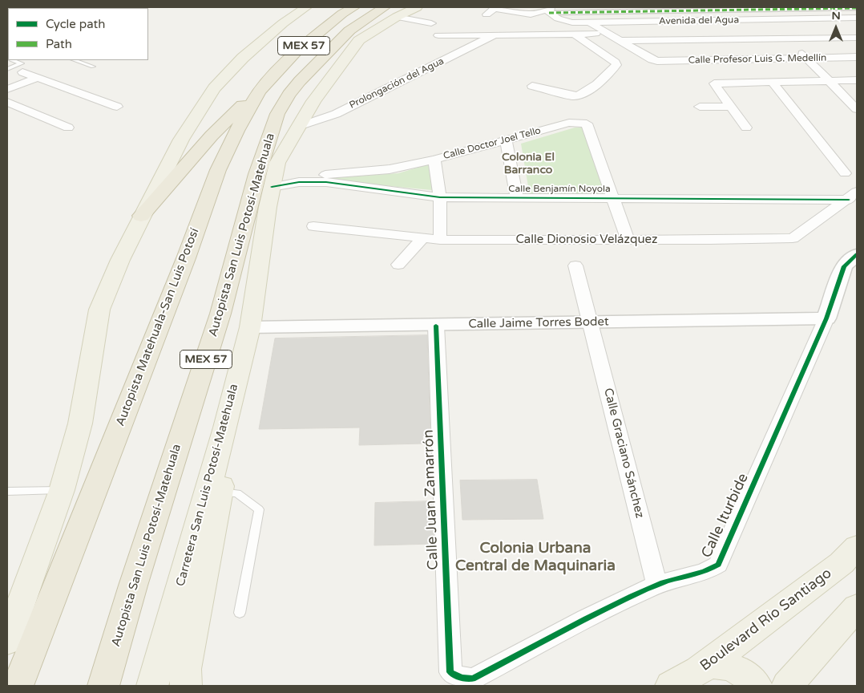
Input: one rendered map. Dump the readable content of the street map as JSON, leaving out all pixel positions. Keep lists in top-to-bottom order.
{
  "streets": {
    "highway": ["MEX 57", "Autopista San Luis Potosí-Matehuala", "Autopista Matehuala-San Luis Potosí"],
    "main road": ["Carretera San Luis Potosí-Matehuala", "Boulevard Río Santiago"],
    "street": [
      "Avenida del Agua",
      "Calle Profesor Luis G. Medellín",
      "Prolongación del Agua",
      "Calle Doctor Joel Tello",
      "Calle Benjamín Noyola",
      "Calle Dionosio Velázquez",
      "Calle Jaime Torres Bodet",
      "Calle Graciano Sánchez",
      "Calle Juan Zamarrón",
      "Calle Iturbide"
    ]
  },
  "crossings": [
    ["Prolongación del Agua", "Carretera San Luis Potosí-Matehuala"],
    ["Calle Doctor Joel Tello", "Calle Benjamín Noyola"],
    ["Calle Doctor Joel Tello", "Calle Dionosio Velázquez"],
    ["Calle Doctor Joel Tello", "Carretera San Luis Potosí-Matehuala"],
    ["Calle Benjamín Noyola", "Calle Dionosio Velázquez"],
    ["Calle Benjamín Noyola", "Carretera San Luis Potosí-Matehuala"],
    ["Calle Jaime Torres Bodet", "Calle Graciano Sánchez"],
    ["Calle Jaime Torres Bodet", "Carretera San Luis Potosí-Matehuala"],
    ["Calle Jaime Torres Bodet", "Calle Juan Zamarrón"],
    ["Calle Jaime Torres Bodet", "Calle Iturbide"],
    ["Calle Graciano Sánchez", "Calle Iturbide"],
    ["Calle Juan Zamarrón", "Calle Iturbide"]
  ],
  "districts": ["Colonia El Barranco", "Colonia Urbana Central de Maquinaria"],
  "legend": ["Cycle path", "Path"],
  "north": "top"
}
